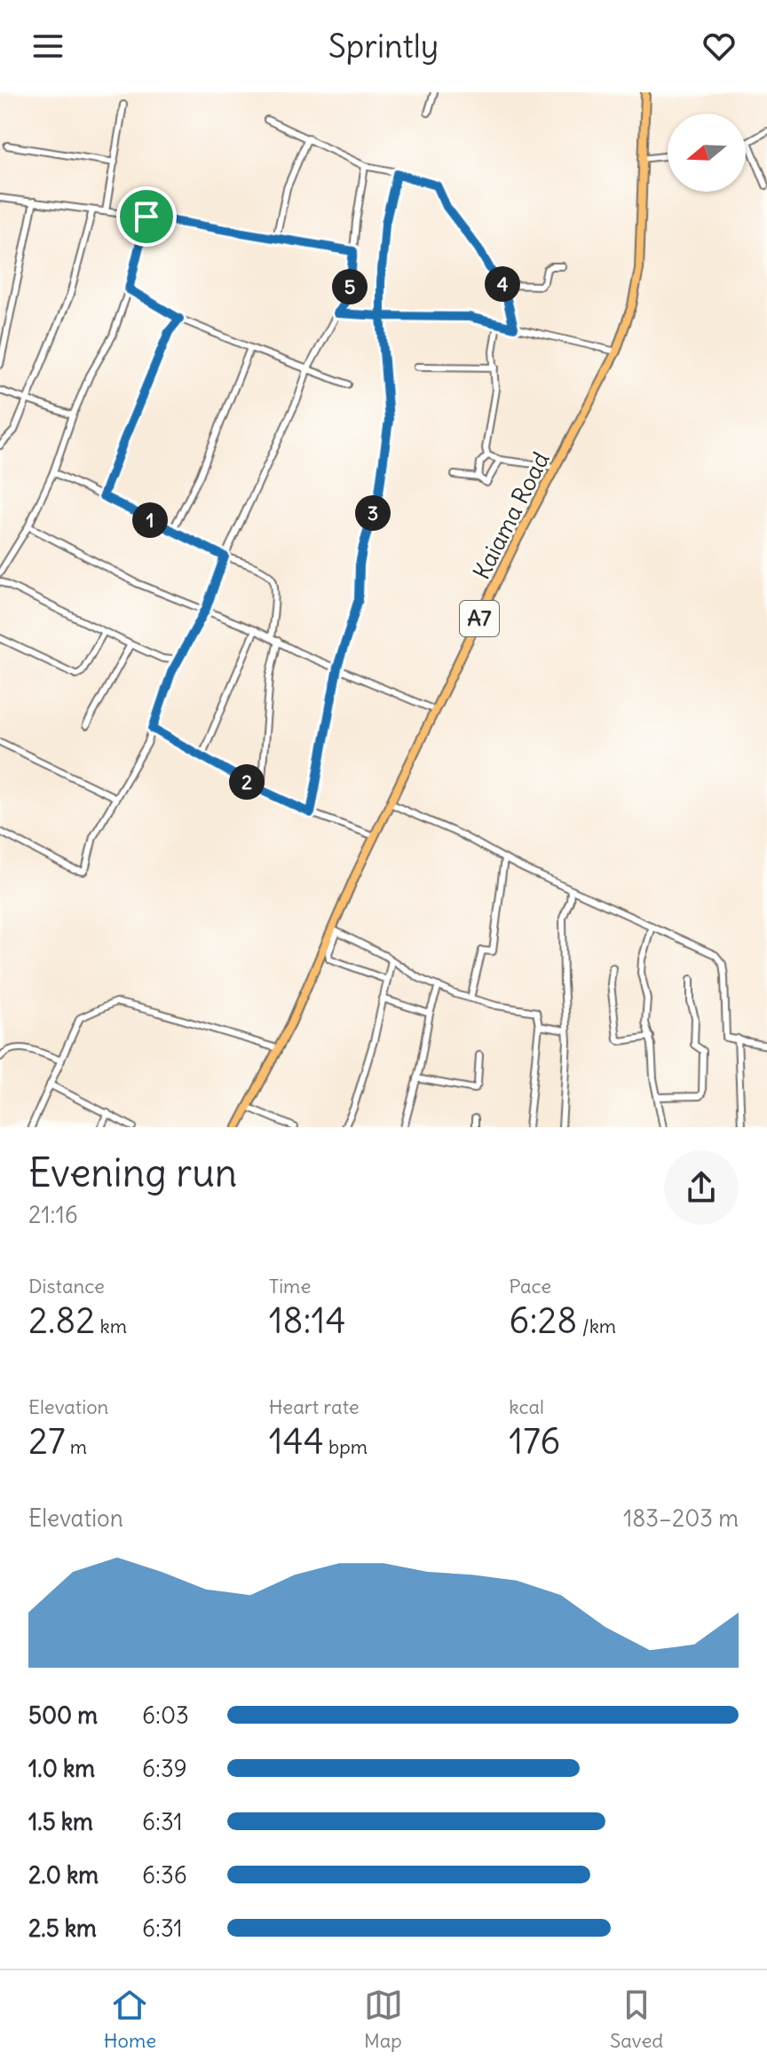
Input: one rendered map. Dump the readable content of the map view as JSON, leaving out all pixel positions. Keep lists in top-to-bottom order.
{
  "streets": {
    "highway": ["Kaiama Road", "A7"]
  },
  "north": "left",
  "page": {
    "header": "Sprintly",
    "pins": [
      "4",
      "5",
      "3",
      "1",
      "2"
    ],
    "heading": ["Evening run", "21:16"],
    "stats": [
      ["Distance", "2.82 km"],
      ["Time", "18:14"],
      ["Pace", "6:28 /km"],
      ["Elevation", "27 m"],
      ["Heart rate", "144 bpm"],
      ["kcal", "176"]
    ],
    "chart": ["Elevation", "183–203 m"],
    "list": [
      {
        "name": "500 m",
        "note": "6:03"
      },
      {
        "name": "1.0 km",
        "note": "6:39"
      },
      {
        "name": "1.5 km",
        "note": "6:31"
      },
      {
        "name": "2.0 km",
        "note": "6:36"
      },
      {
        "name": "2.5 km",
        "note": "6:31"
      }
    ],
    "tabs": ["Home", "Map", "Saved"]
  }
}
